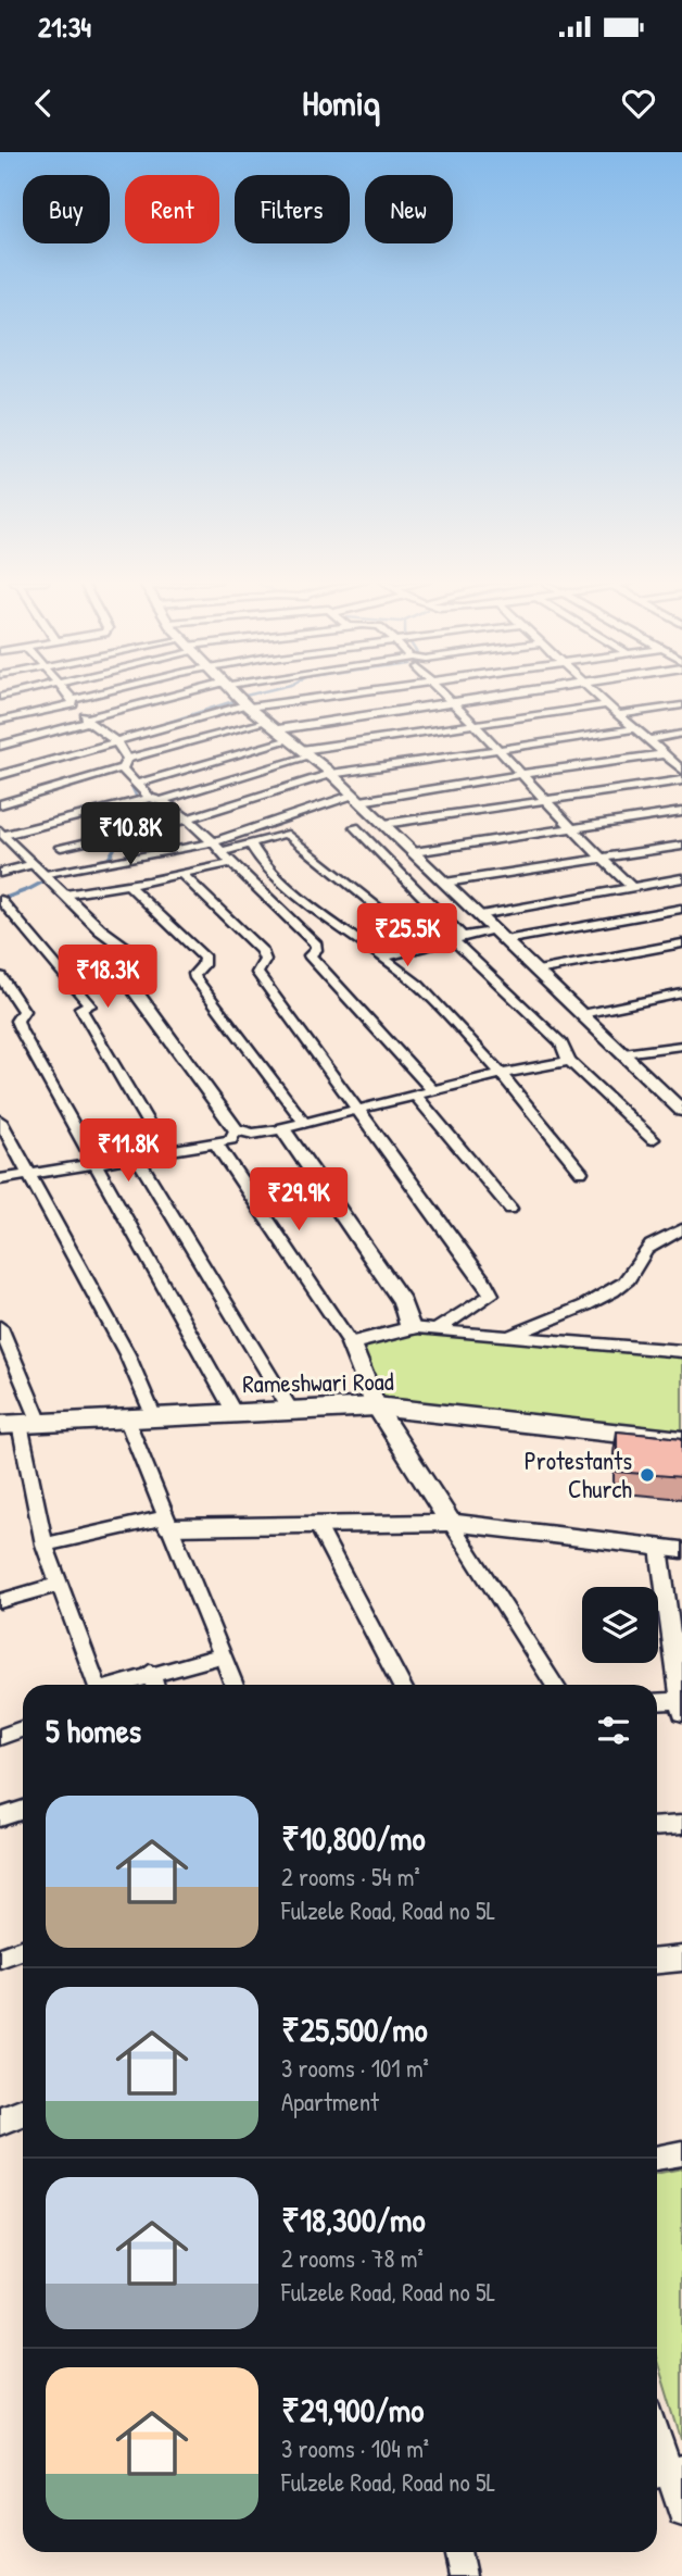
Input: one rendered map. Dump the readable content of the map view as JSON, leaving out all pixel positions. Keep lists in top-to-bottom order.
{
  "streets": {
    "main road": ["Rameshwari Road"]
  },
  "places": ["Protestants Church"],
  "page": {
    "status": "21:34",
    "header": "Homiq",
    "chip": [
      "Buy",
      "Rent",
      "Filters",
      "New"
    ],
    "price": [
      "₹10.8K",
      "₹25.5K",
      "₹18.3K",
      "₹11.8K",
      "₹29.9K"
    ],
    "heading": "5 homes",
    "list": [
      {
        "name": "₹10,800/mo",
        "note": "2 rooms · 54 m² · Fulzele Road, Road no 5L"
      },
      {
        "name": "₹25,500/mo",
        "note": "3 rooms · 101 m² · Apartment"
      },
      {
        "name": "₹18,300/mo",
        "note": "2 rooms · 78 m² · Fulzele Road, Road no 5L"
      },
      {
        "name": "₹29,900/mo",
        "note": "3 rooms · 104 m² · Fulzele Road, Road no 5L"
      }
    ]
  }
}
